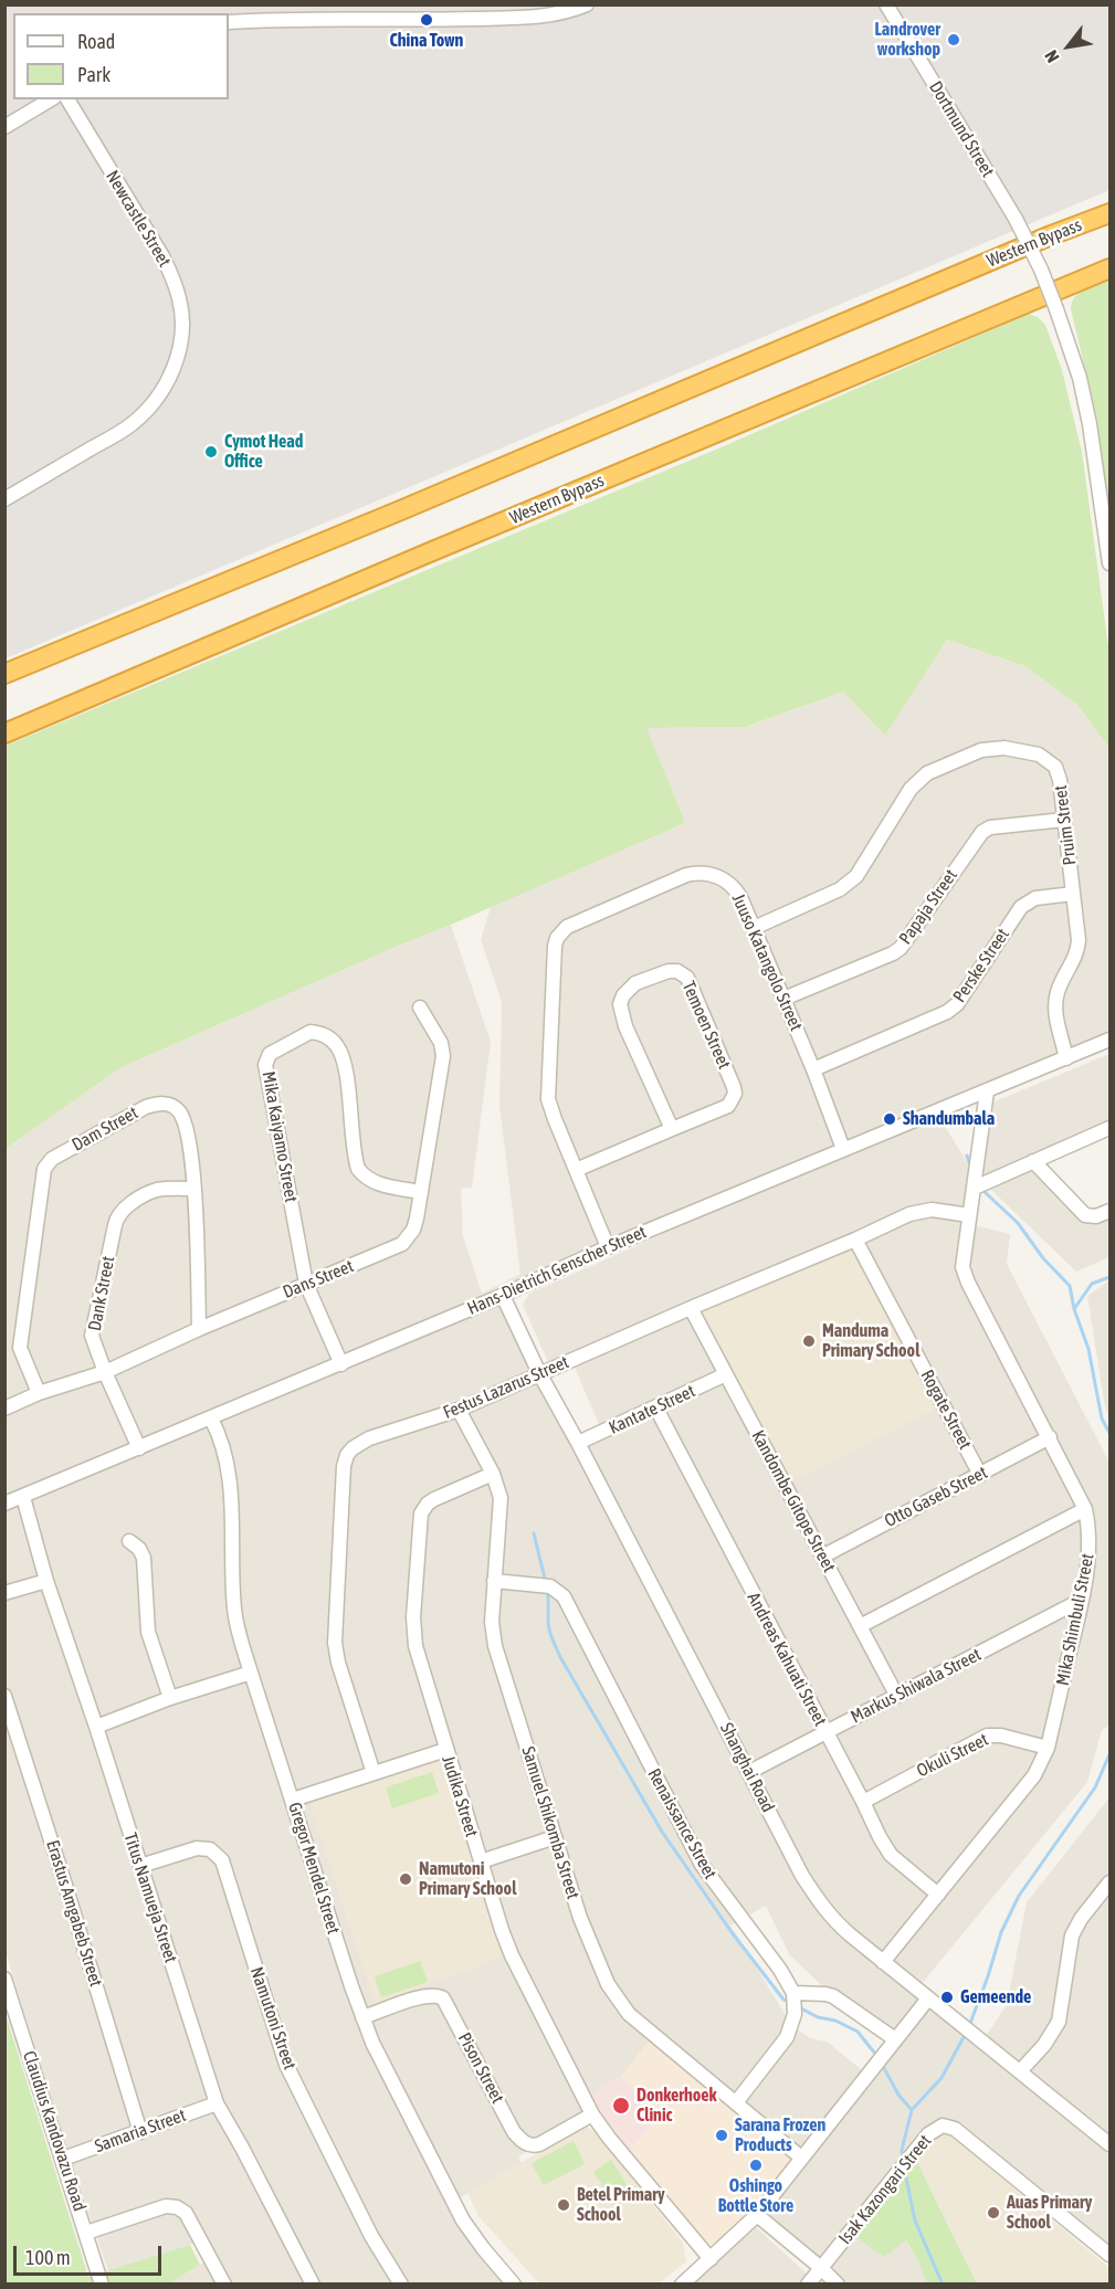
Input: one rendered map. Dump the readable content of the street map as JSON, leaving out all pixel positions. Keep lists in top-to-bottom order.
{
  "streets": {
    "highway": ["Western Bypass"],
    "street": [
      "Dortmund Street",
      "Newcastle Street",
      "Pruim Street",
      "Papaja Street",
      "Juuso Katangolo Street",
      "Perske Street",
      "Temoen Street",
      "Dam Street",
      "Mika Kaiyamo Street",
      "Hans-Dietrich Genscher Street",
      "Dans Street",
      "Dank Street",
      "Festus Lazarus Street",
      "Kantate Street",
      "Rogate Street",
      "Otto Gaseb Street",
      "Kandombe Gitope Street",
      "Mika Shimbuli Street",
      "Andreas Kahuati Street",
      "Markus Shiwala Street",
      "Okuli Street",
      "Shanghai Road",
      "Judika Street",
      "Samuel Shikomba Street",
      "Renaissance Street",
      "Gregor Mendel Street",
      "Titus Namueja Street",
      "Erastus Amgabeb Street",
      "Namutoni Street",
      "Pison Street",
      "Claudius Kandovazu Road",
      "Samaria Street",
      "Isak Kazongari Street"
    ]
  },
  "crossings": [
    ["Pruim Street", "Papaja Street"],
    ["Pruim Street", "Juuso Katangolo Street"],
    ["Pruim Street", "Perske Street"],
    ["Pruim Street", "Hans-Dietrich Genscher Street"],
    ["Papaja Street", "Juuso Katangolo Street"],
    ["Juuso Katangolo Street", "Perske Street"],
    ["Juuso Katangolo Street", "Temoen Street"],
    ["Juuso Katangolo Street", "Hans-Dietrich Genscher Street"],
    ["Dam Street", "Dans Street"],
    ["Dam Street", "Dank Street"],
    ["Mika Kaiyamo Street", "Hans-Dietrich Genscher Street"],
    ["Mika Kaiyamo Street", "Dans Street"],
    ["Hans-Dietrich Genscher Street", "Dank Street"],
    ["Hans-Dietrich Genscher Street", "Mika Shimbuli Street"],
    ["Hans-Dietrich Genscher Street", "Shanghai Road"],
    ["Hans-Dietrich Genscher Street", "Gregor Mendel Street"],
    ["Hans-Dietrich Genscher Street", "Titus Namueja Street"],
    ["Dans Street", "Dank Street"],
    ["Festus Lazarus Street", "Rogate Street"],
    ["Festus Lazarus Street", "Kandombe Gitope Street"],
    ["Festus Lazarus Street", "Mika Shimbuli Street"],
    ["Festus Lazarus Street", "Shanghai Road"],
    ["Festus Lazarus Street", "Samuel Shikomba Street"],
    ["Kantate Street", "Kandombe Gitope Street"],
    ["Kantate Street", "Andreas Kahuati Street"],
    ["Kantate Street", "Shanghai Road"],
    ["Rogate Street", "Otto Gaseb Street"],
    ["Otto Gaseb Street", "Kandombe Gitope Street"],
    ["Otto Gaseb Street", "Mika Shimbuli Street"],
    ["Kandombe Gitope Street", "Markus Shiwala Street"],
    ["Mika Shimbuli Street", "Andreas Kahuati Street"],
    ["Mika Shimbuli Street", "Markus Shiwala Street"],
    ["Mika Shimbuli Street", "Okuli Street"],
    ["Mika Shimbuli Street", "Shanghai Road"],
    ["Andreas Kahuati Street", "Markus Shiwala Street"],
    ["Andreas Kahuati Street", "Okuli Street"],
    ["Markus Shiwala Street", "Shanghai Road"],
    ["Judika Street", "Samuel Shikomba Street"],
    ["Judika Street", "Pison Street"],
    ["Samuel Shikomba Street", "Renaissance Street"],
    ["Gregor Mendel Street", "Pison Street"],
    ["Titus Namueja Street", "Namutoni Street"],
    ["Titus Namueja Street", "Samaria Street"],
    ["Erastus Amgabeb Street", "Samaria Street"],
    ["Claudius Kandovazu Road", "Samaria Street"]
  ],
  "places": [
    "China Town",
    "Landrover workshop",
    "Cymot Head Office",
    "Shandumbala",
    "Manduma Primary School",
    "Namutoni Primary School",
    "Gemeende",
    "Donkerhoek Clinic",
    "Sarana Frozen Products",
    "Oshingo Bottle Store",
    "Betel Primary School",
    "Auas Primary School"
  ],
  "legend": ["Road", "Park"],
  "scale_bar": "100 m",
  "north": "bottom left"
}
